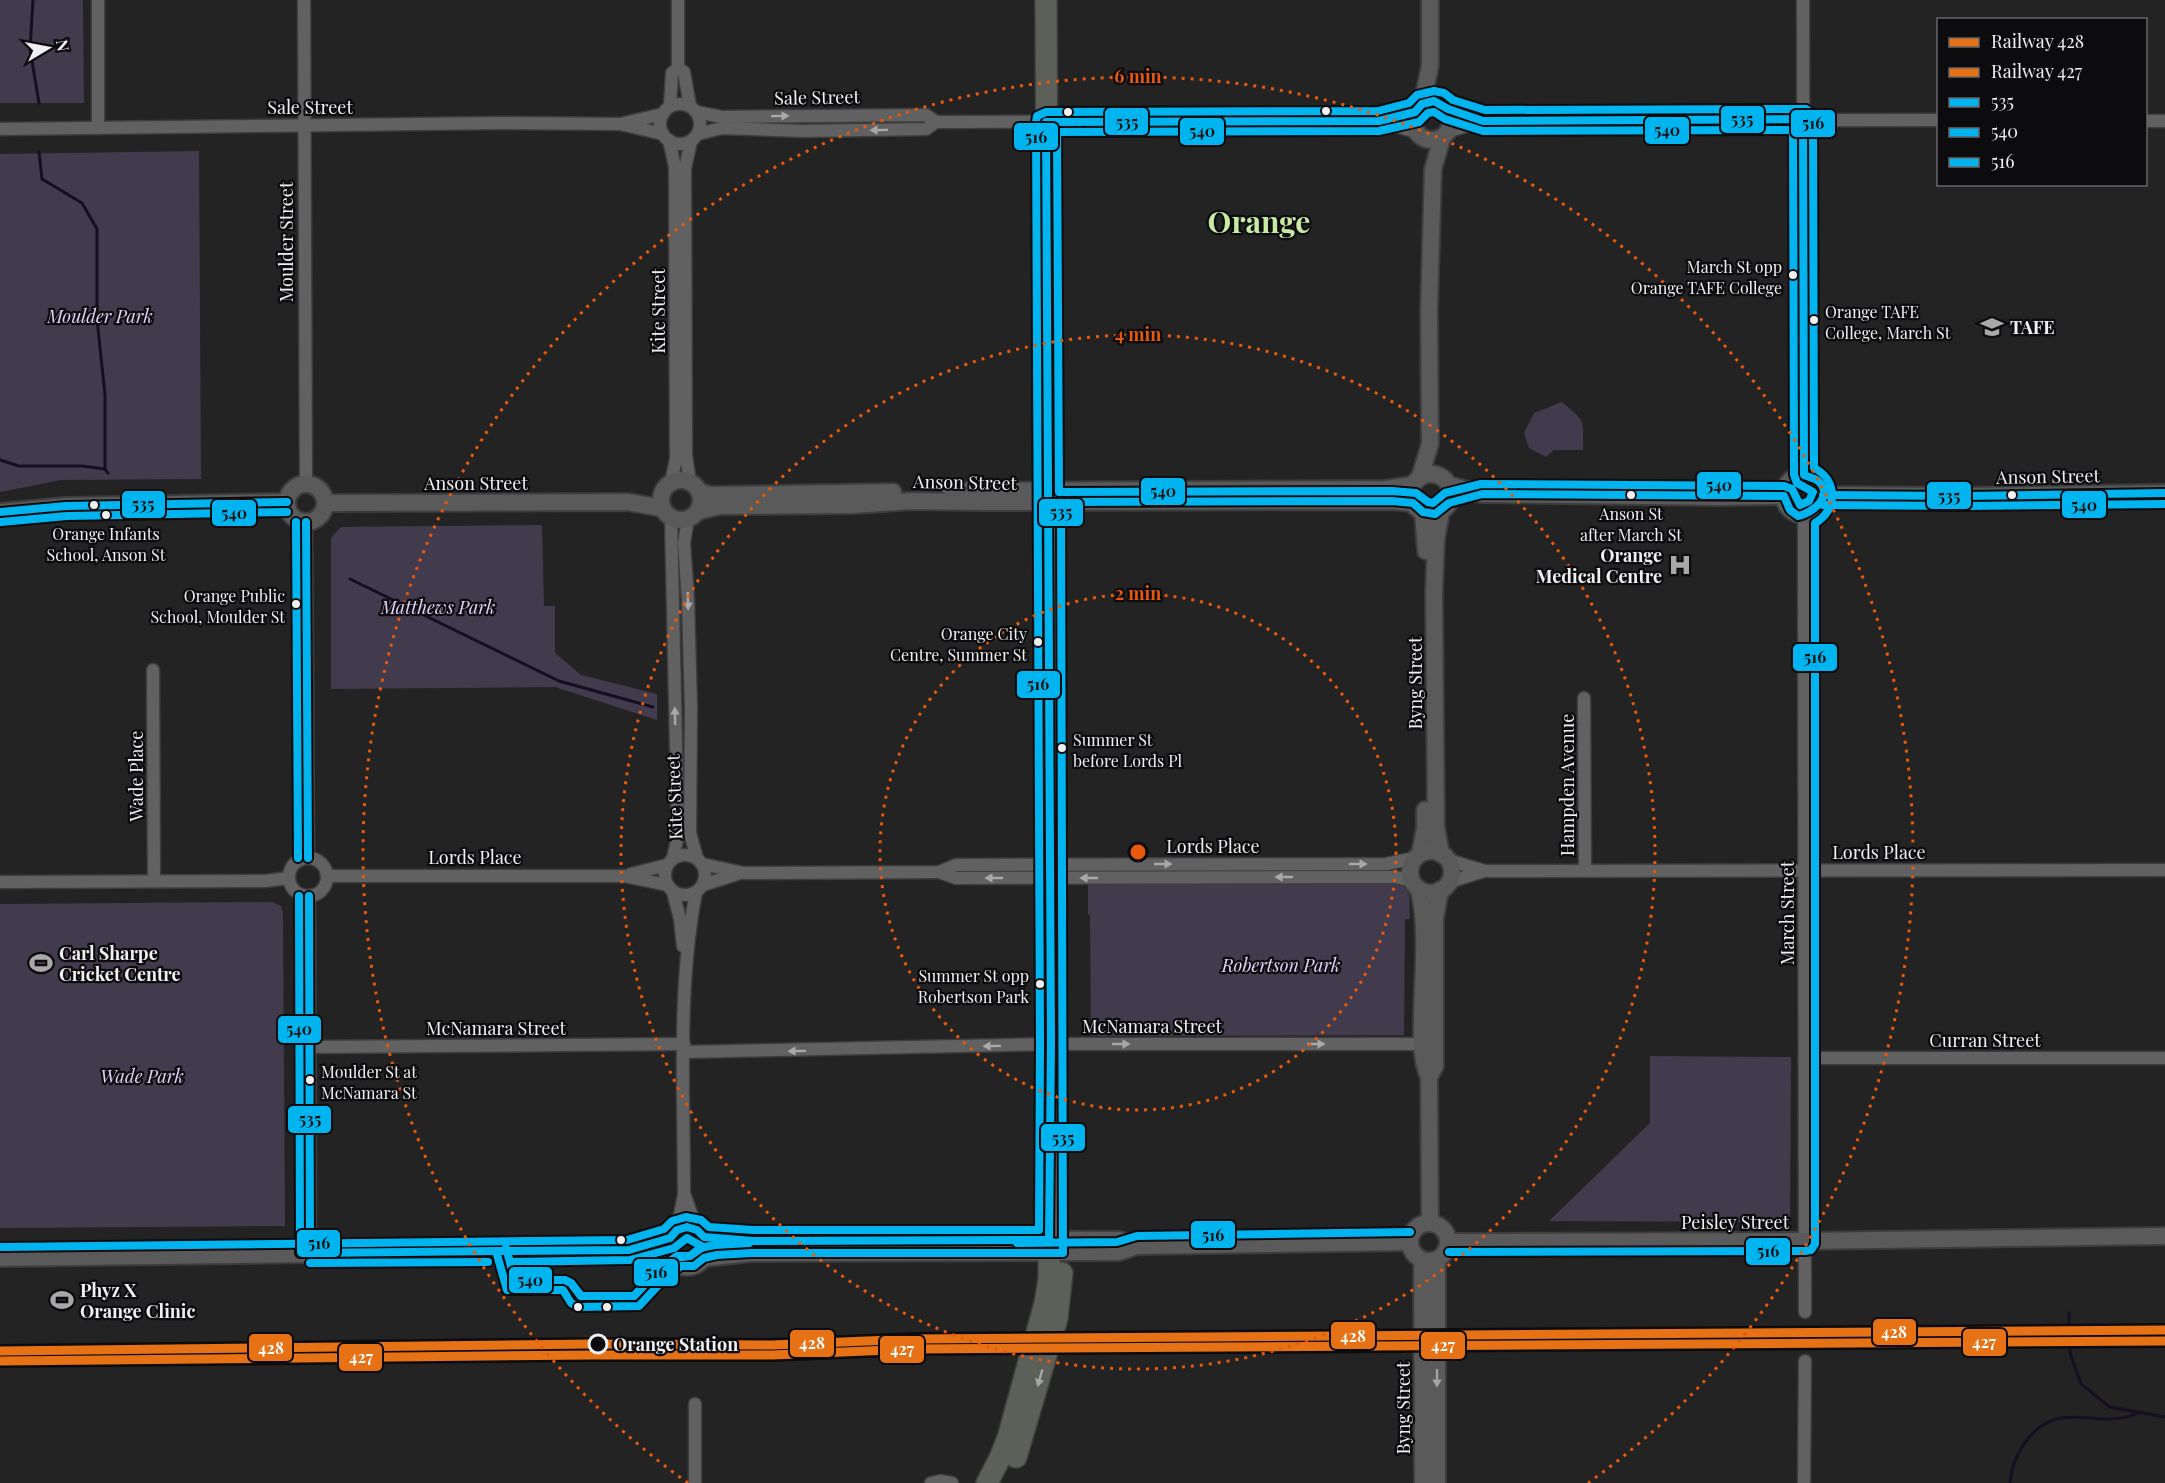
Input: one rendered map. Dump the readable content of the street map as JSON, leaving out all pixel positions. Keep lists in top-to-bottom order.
{
  "streets": {
    "street": [
      "Sale Street",
      "Moulder Street",
      "Kite Street",
      "Anson Street",
      "Byng Street",
      "Wade Place",
      "Hampden Avenue",
      "Lords Place",
      "March Street",
      "McNamara Street",
      "Curran Street",
      "Peisley Street"
    ]
  },
  "crossings": [
    ["Sale Street", "Moulder Street"],
    ["Sale Street", "Kite Street"],
    ["Moulder Street", "Anson Street"],
    ["Kite Street", "Anson Street"],
    ["Kite Street", "Lords Place"],
    ["Anson Street", "Byng Street"],
    ["Anson Street", "March Street"],
    ["Byng Street", "Lords Place"],
    ["Byng Street", "Peisley Street"],
    ["Hampden Avenue", "Lords Place"],
    ["Lords Place", "March Street"],
    ["March Street", "Curran Street"],
    ["March Street", "Peisley Street"]
  ],
  "districts": ["Orange"],
  "parks": [
    "Moulder Park",
    "Matthews Park",
    "Robertson Park",
    "Wade Park"
  ],
  "places": {
    "other": [
      "March St opp Orange TAFE College",
      "Orange TAFE College, March St",
      "Anson St after March St",
      "Orange Infants School, Anson St",
      "Orange Public School, Moulder St",
      "Orange City Centre, Summer St",
      "Summer St before Lords Pl",
      "Summer St opp Robertson Park",
      "Moulder St at McNamara St",
      "Orange Station"
    ],
    "school or university": ["TAFE"],
    "hospital": ["Orange Medical Centre"],
    "sports": ["Carl Sharpe Cricket Centre", "Phyz X Orange Clinic"]
  },
  "lines": [
    "transit line 516",
    "transit line 535",
    "transit line 540",
    "rail line 428",
    "rail line 427"
  ],
  "legend": [
    "Railway 428",
    "Railway 427",
    "535",
    "540",
    "516"
  ],
  "north": "right",
  "rings": ["6 min", "4 min", "2 min"]
}
